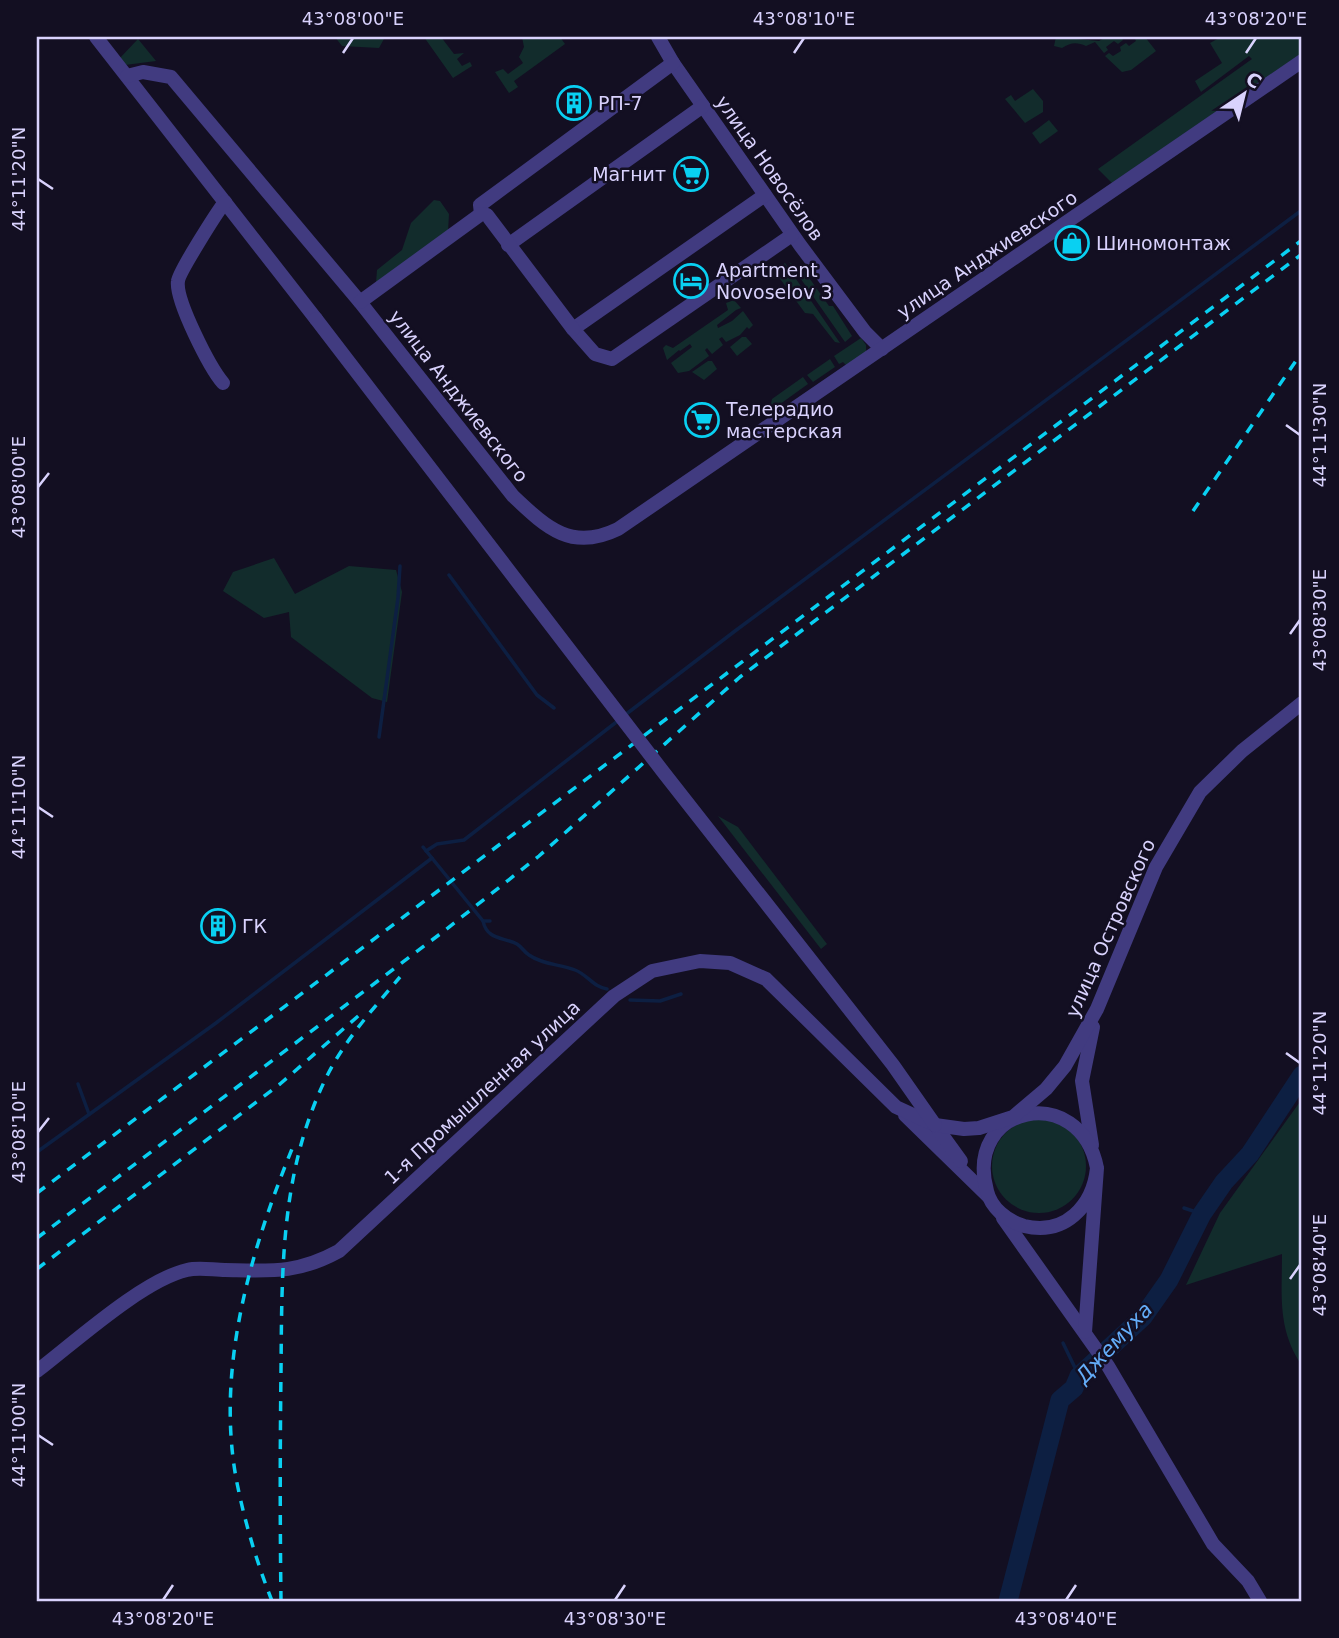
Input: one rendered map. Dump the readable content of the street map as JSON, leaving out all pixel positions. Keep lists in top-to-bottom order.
{
  "streets": {
    "street": [
      "улица Новосёлов",
      "улица Анджиевского",
      "улица Островского",
      "1-я Промышленная улица"
    ]
  },
  "crossings": [
    ["улица Новосёлов", "улица Анджиевского"],
    ["улица Островского", "1-я Промышленная улица"]
  ],
  "water": ["Джемуха"],
  "places": {
    "building": ["РП-7", "ГК"],
    "supermarket": ["Магнит", "Телерадио мастерская"],
    "shop": ["Шиномонтаж"],
    "hotel": ["Apartment Novoselov 3"]
  },
  "north": "top right",
  "coordinates": [
    "43°08'00\"E",
    "43°08'10\"E",
    "43°08'20\"E",
    "44°11'20\"N",
    "44°11'30\"N",
    "43°08'30\"E",
    "44°11'10\"N",
    "43°08'40\"E",
    "44°11'00\"N"
  ]
}
